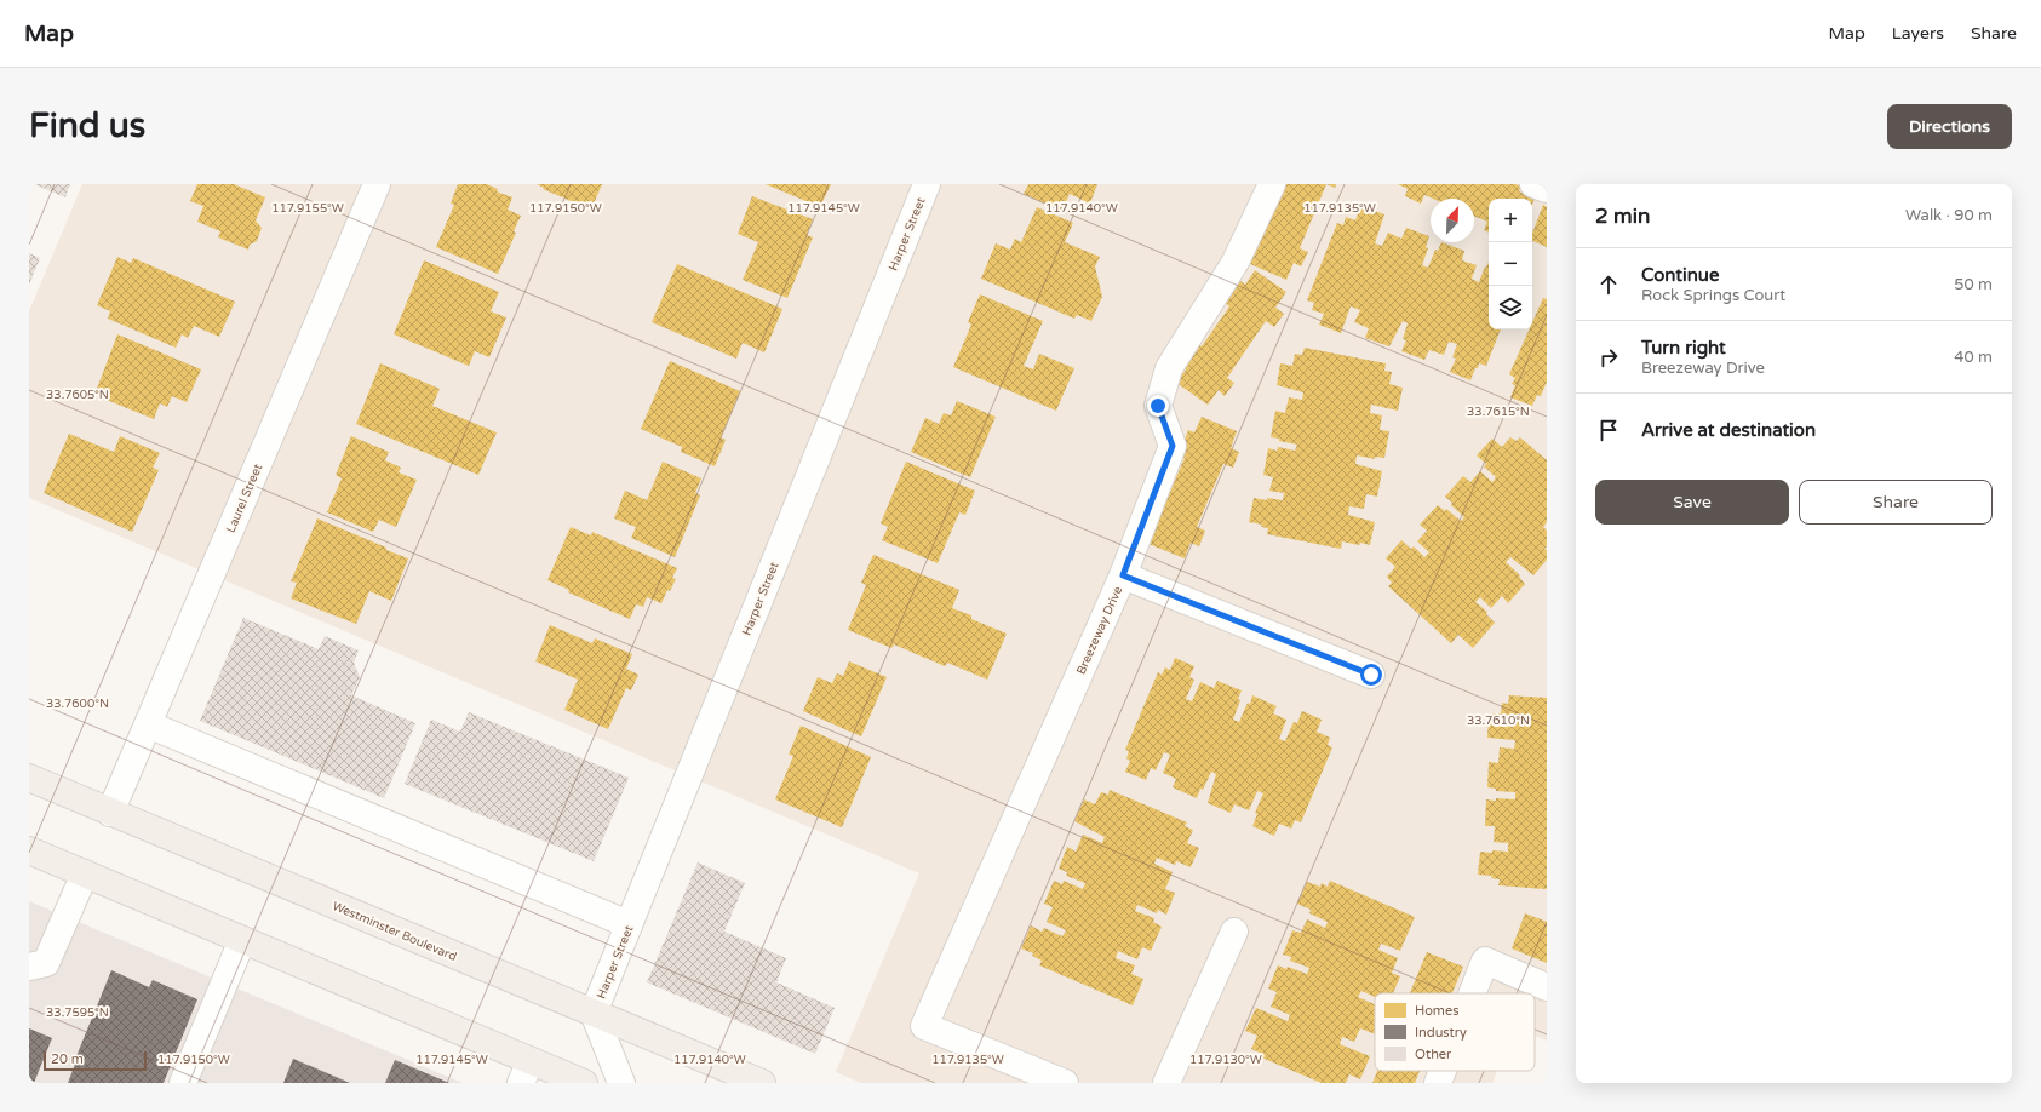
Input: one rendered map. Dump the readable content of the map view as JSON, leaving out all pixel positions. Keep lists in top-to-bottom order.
{
  "streets": {
    "main road": ["Westminster Boulevard"],
    "street": ["Harper Street", "Laurel Street", "Breezeway Drive"]
  },
  "crossings": [
    ["Harper Street", "Westminster Boulevard"],
    ["Laurel Street", "Westminster Boulevard"]
  ],
  "legend": ["Homes", "Industry", "Other"],
  "scale_bar": "20 m",
  "north": "top right",
  "page": {
    "header": "Map",
    "nav": ["Map", "Layers", "Share"],
    "buttons": [
      "Directions",
      ["Save", "Share"]
    ],
    "title": "Find us",
    "heading": ["2 min", "Walk · 90 m"],
    "map_buttons": ["+", "−"],
    "list": [
      ["Continue", "Rock Springs Court", "50 m"],
      ["Turn right", "Breezeway Drive", "40 m"],
      "Arrive at destination"
    ],
    "scale": "20 m"
  },
  "coordinates": [
    "117.9155°W",
    "117.9150°W",
    "117.9145°W",
    "117.9140°W",
    "117.9135°W",
    "33.7605°N",
    "33.7615°N",
    "33.7600°N",
    "33.7610°N",
    "33.7595°N",
    "117.9130°W"
  ]
}
